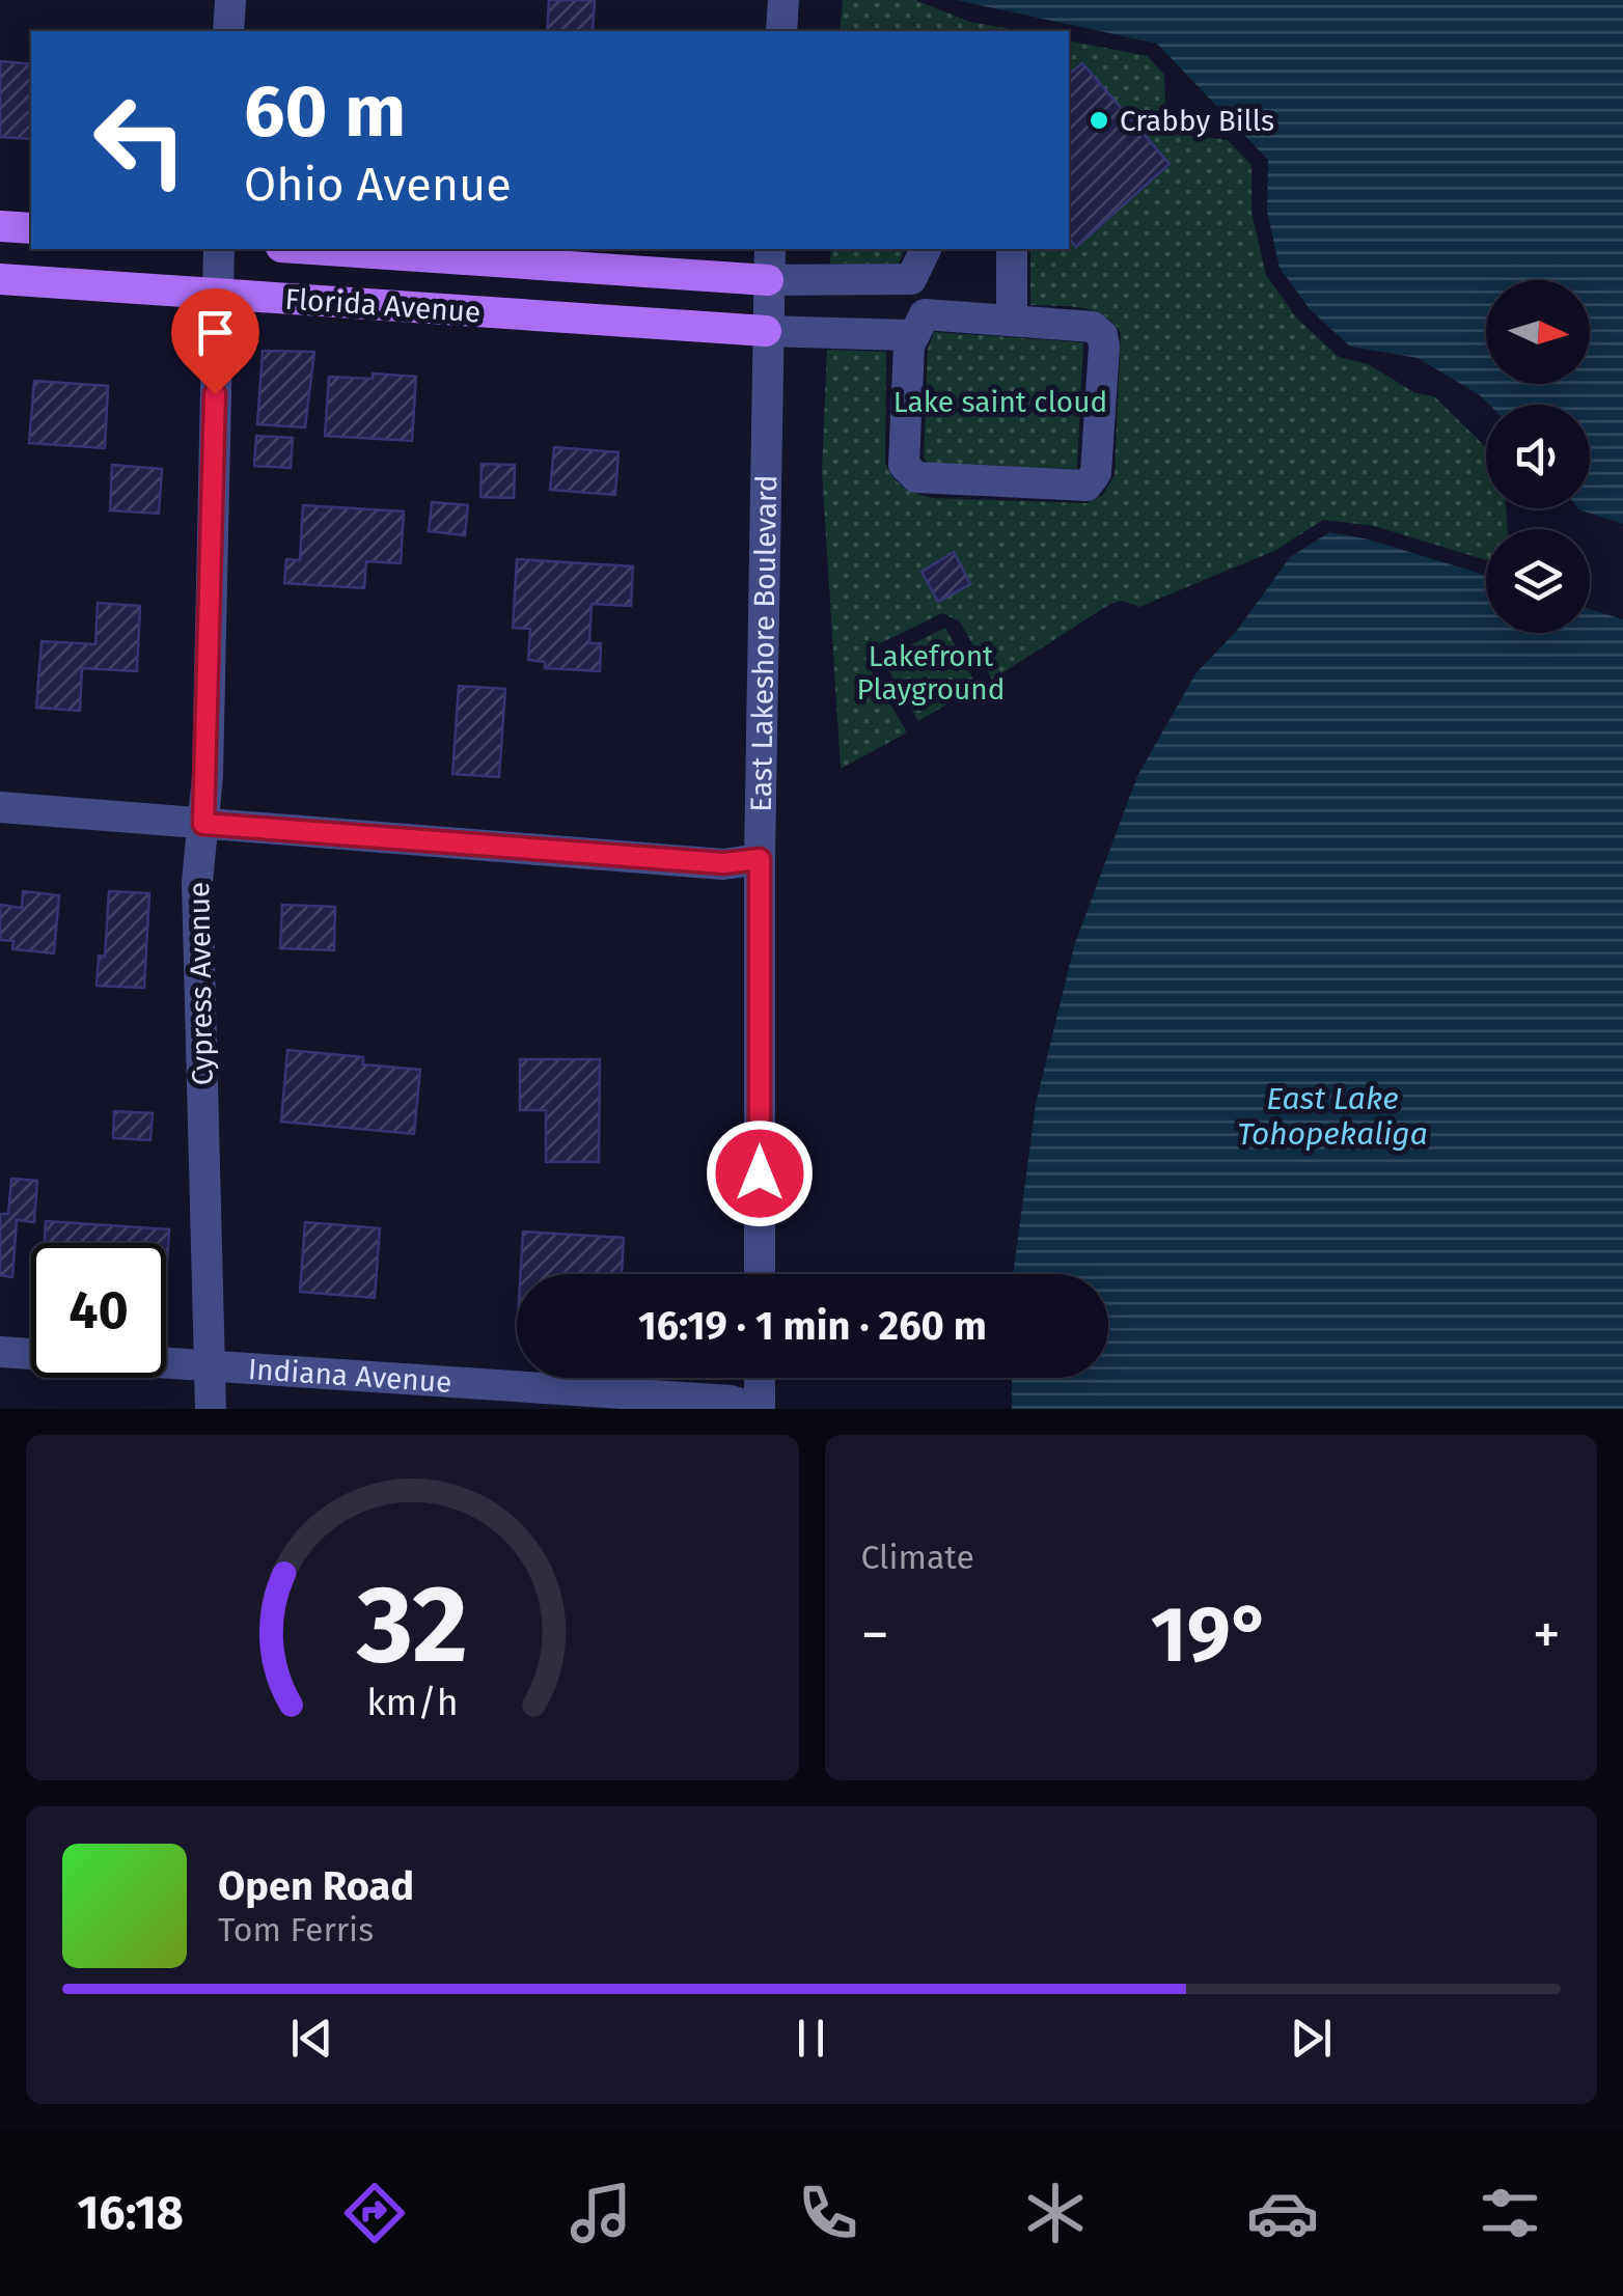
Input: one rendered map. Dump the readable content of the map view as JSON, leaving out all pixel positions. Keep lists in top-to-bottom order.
{
  "streets": {
    "main road": ["Florida Avenue"],
    "street": ["East Lakeshore Boulevard", "Cypress Avenue", "Indiana Avenue"]
  },
  "crossings": [
    ["Florida Avenue", "East Lakeshore Boulevard"],
    ["Florida Avenue", "Cypress Avenue"],
    ["Cypress Avenue", "Indiana Avenue"]
  ],
  "water": ["East Lake Tohopekaliga"],
  "parks": ["Lake saint cloud", "Lakefront Playground"],
  "places": ["Crabby Bills"],
  "north": "right",
  "page": {
    "turn": ["60 m", "Ohio Avenue"],
    "limit": "40",
    "trip": "16:19 · 1 min · 260 m",
    "tile": "Climate",
    "heat": ["−", "19°", "+"],
    "song": ["Open Road", "Tom Ferris"],
    "tabs": "16:18",
    "gauge": ["32", "km/h"]
  }
}
